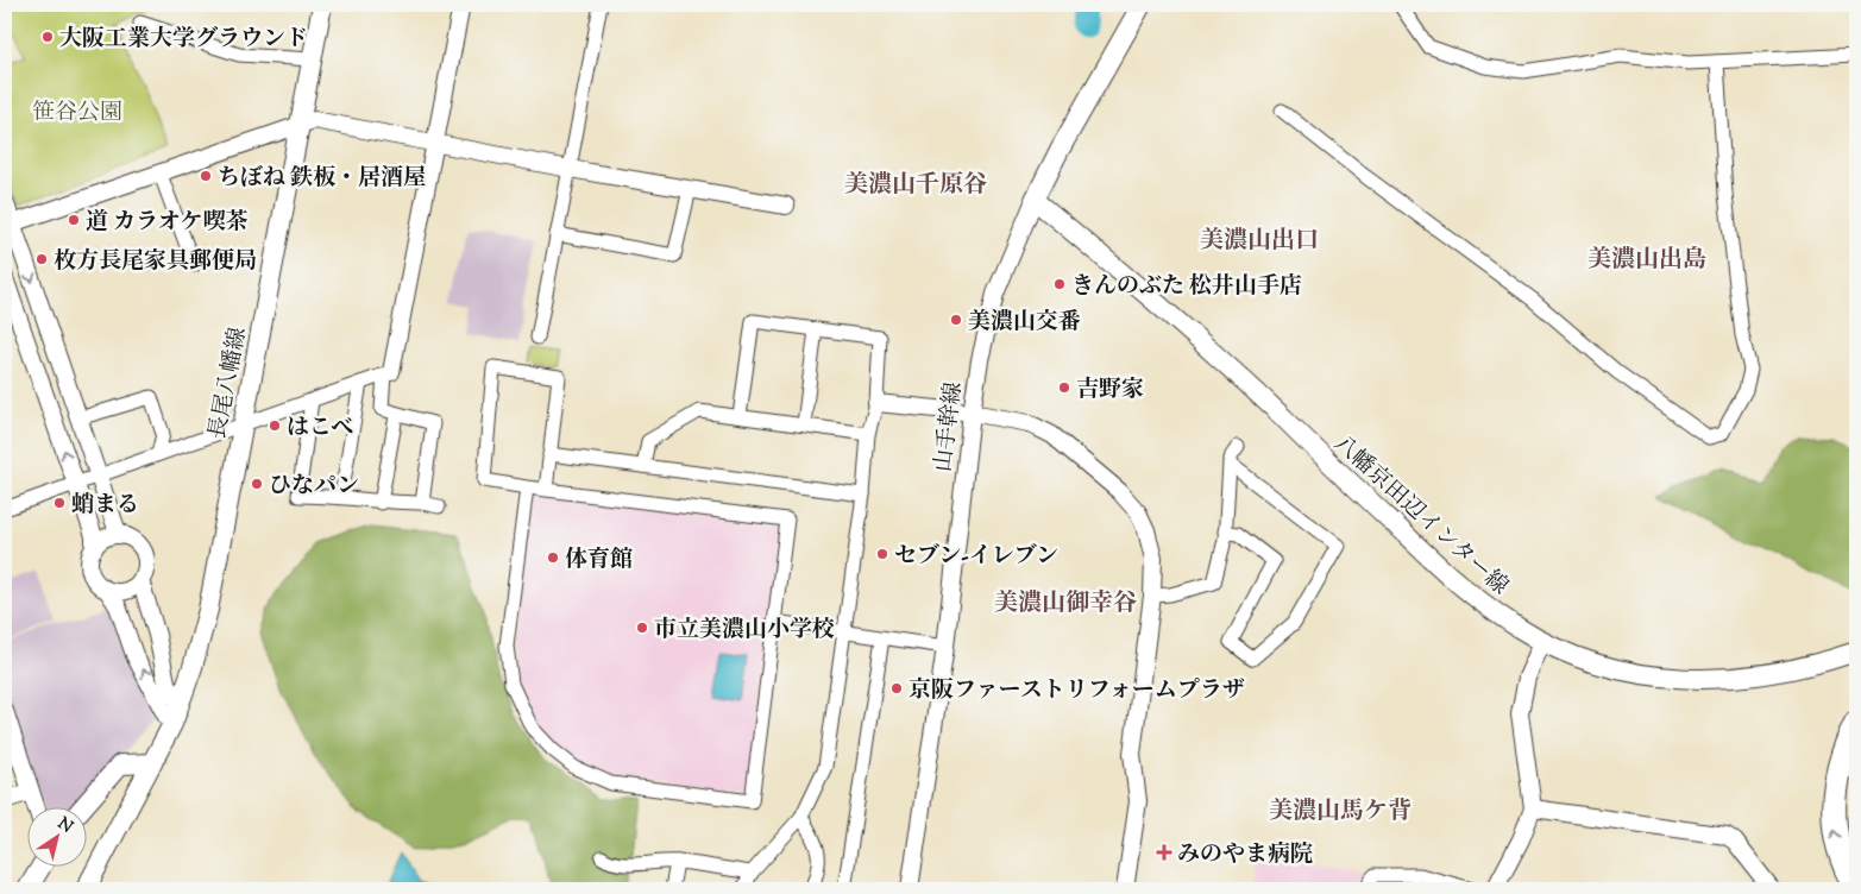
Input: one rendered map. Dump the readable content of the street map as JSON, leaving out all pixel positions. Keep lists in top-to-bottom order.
{
  "streets": {
    "main road": ["長尾八幡線", "山手幹線", "八幡京田辺インター線"]
  },
  "crossings": [
    ["山手幹線", "八幡京田辺インター線"]
  ],
  "districts": [
    "美濃山千原谷",
    "美濃山出口",
    "美濃山出島",
    "美濃山御幸谷",
    "美濃山馬ケ背"
  ],
  "parks": ["笹谷公園"],
  "places": {
    "other": [
      "大阪工業大学グラウンド",
      "ちぼね 鉄板・居酒屋",
      "道 カラオケ喫茶",
      "枚方長尾家具郵便局",
      "きんのぶた 松井山手店",
      "美濃山交番",
      "吉野家",
      "はこべ",
      "ひなパン",
      "蛸まる",
      "セブン-イレブン",
      "体育館",
      "市立美濃山小学校",
      "京阪ファーストリフォームプラザ"
    ],
    "health": ["みのやま病院"]
  },
  "north": "top right"
}
